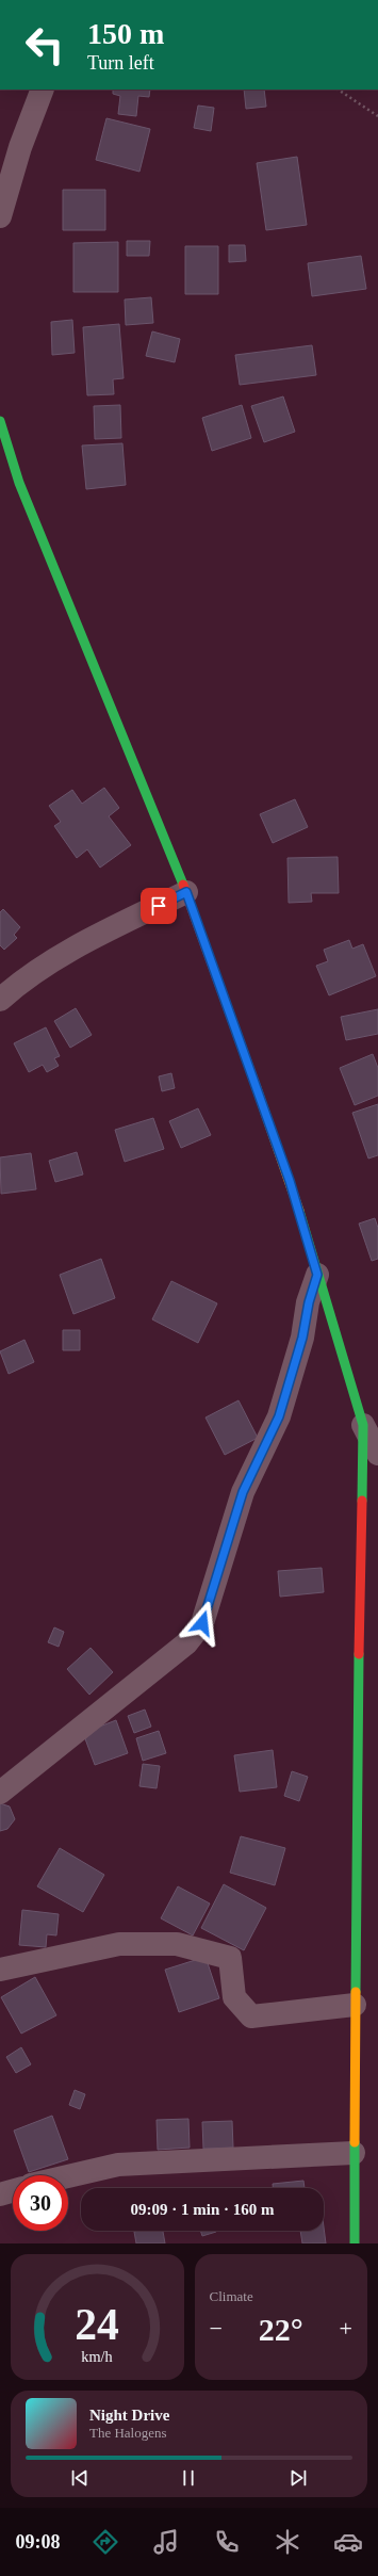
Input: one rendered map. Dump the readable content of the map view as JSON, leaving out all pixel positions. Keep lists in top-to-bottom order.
{
  "page": {
    "turn": ["150 m", "Turn left"],
    "limit": "30",
    "trip": "09:09 · 1 min · 160 m",
    "tile": "Climate",
    "heat": ["−", "22°", "+"],
    "song": ["Night Drive", "The Halogens"],
    "tabs": "09:08",
    "gauge": ["24", "km/h"]
  }
}
